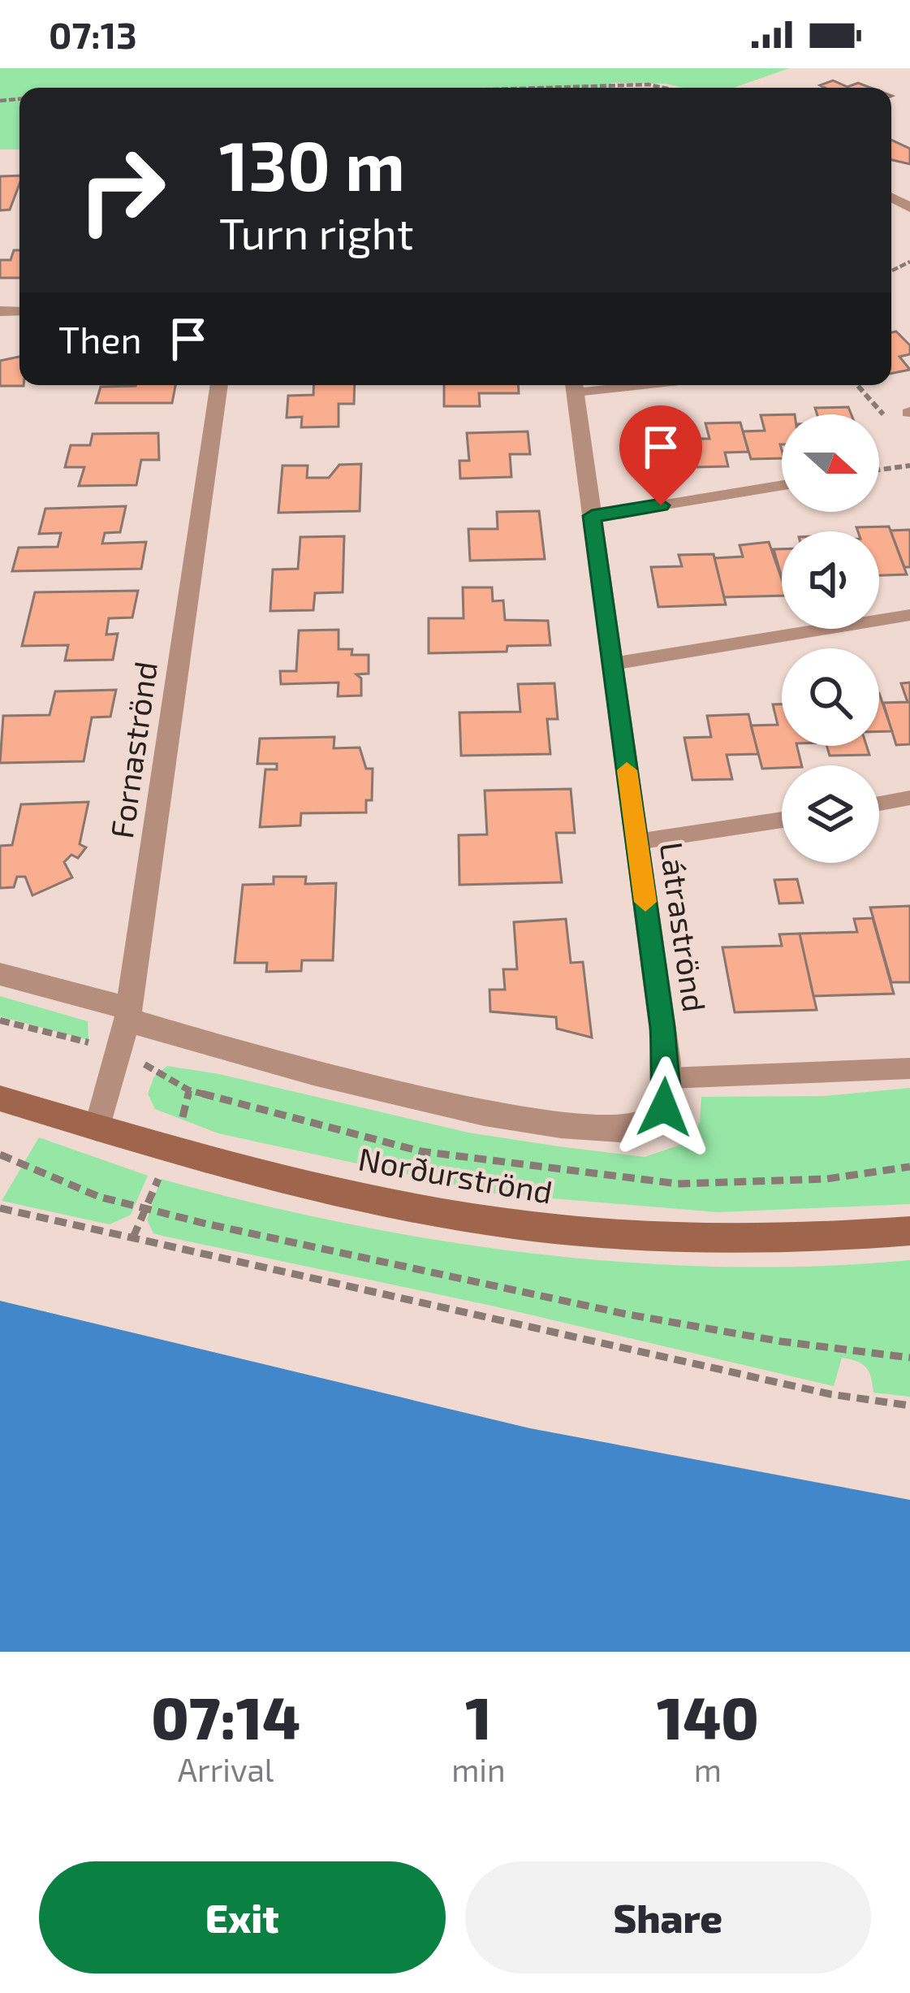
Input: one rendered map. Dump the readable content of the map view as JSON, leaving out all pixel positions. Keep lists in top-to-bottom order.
{
  "streets": {
    "street": ["Fornaströnd", "Látraströnd", "Norðurströnd"]
  },
  "crossings": [
    ["Fornaströnd", "Látraströnd"],
    ["Fornaströnd", "Norðurströnd"]
  ],
  "north": "right",
  "page": {
    "status": "07:13",
    "turn": ["130 m", "Turn right"],
    "then": "Then",
    "eta": [
      "07:14",
      "Arrival",
      "1",
      "min",
      "140",
      "m"
    ],
    "buttons": ["Exit", "Share"]
  }
}
